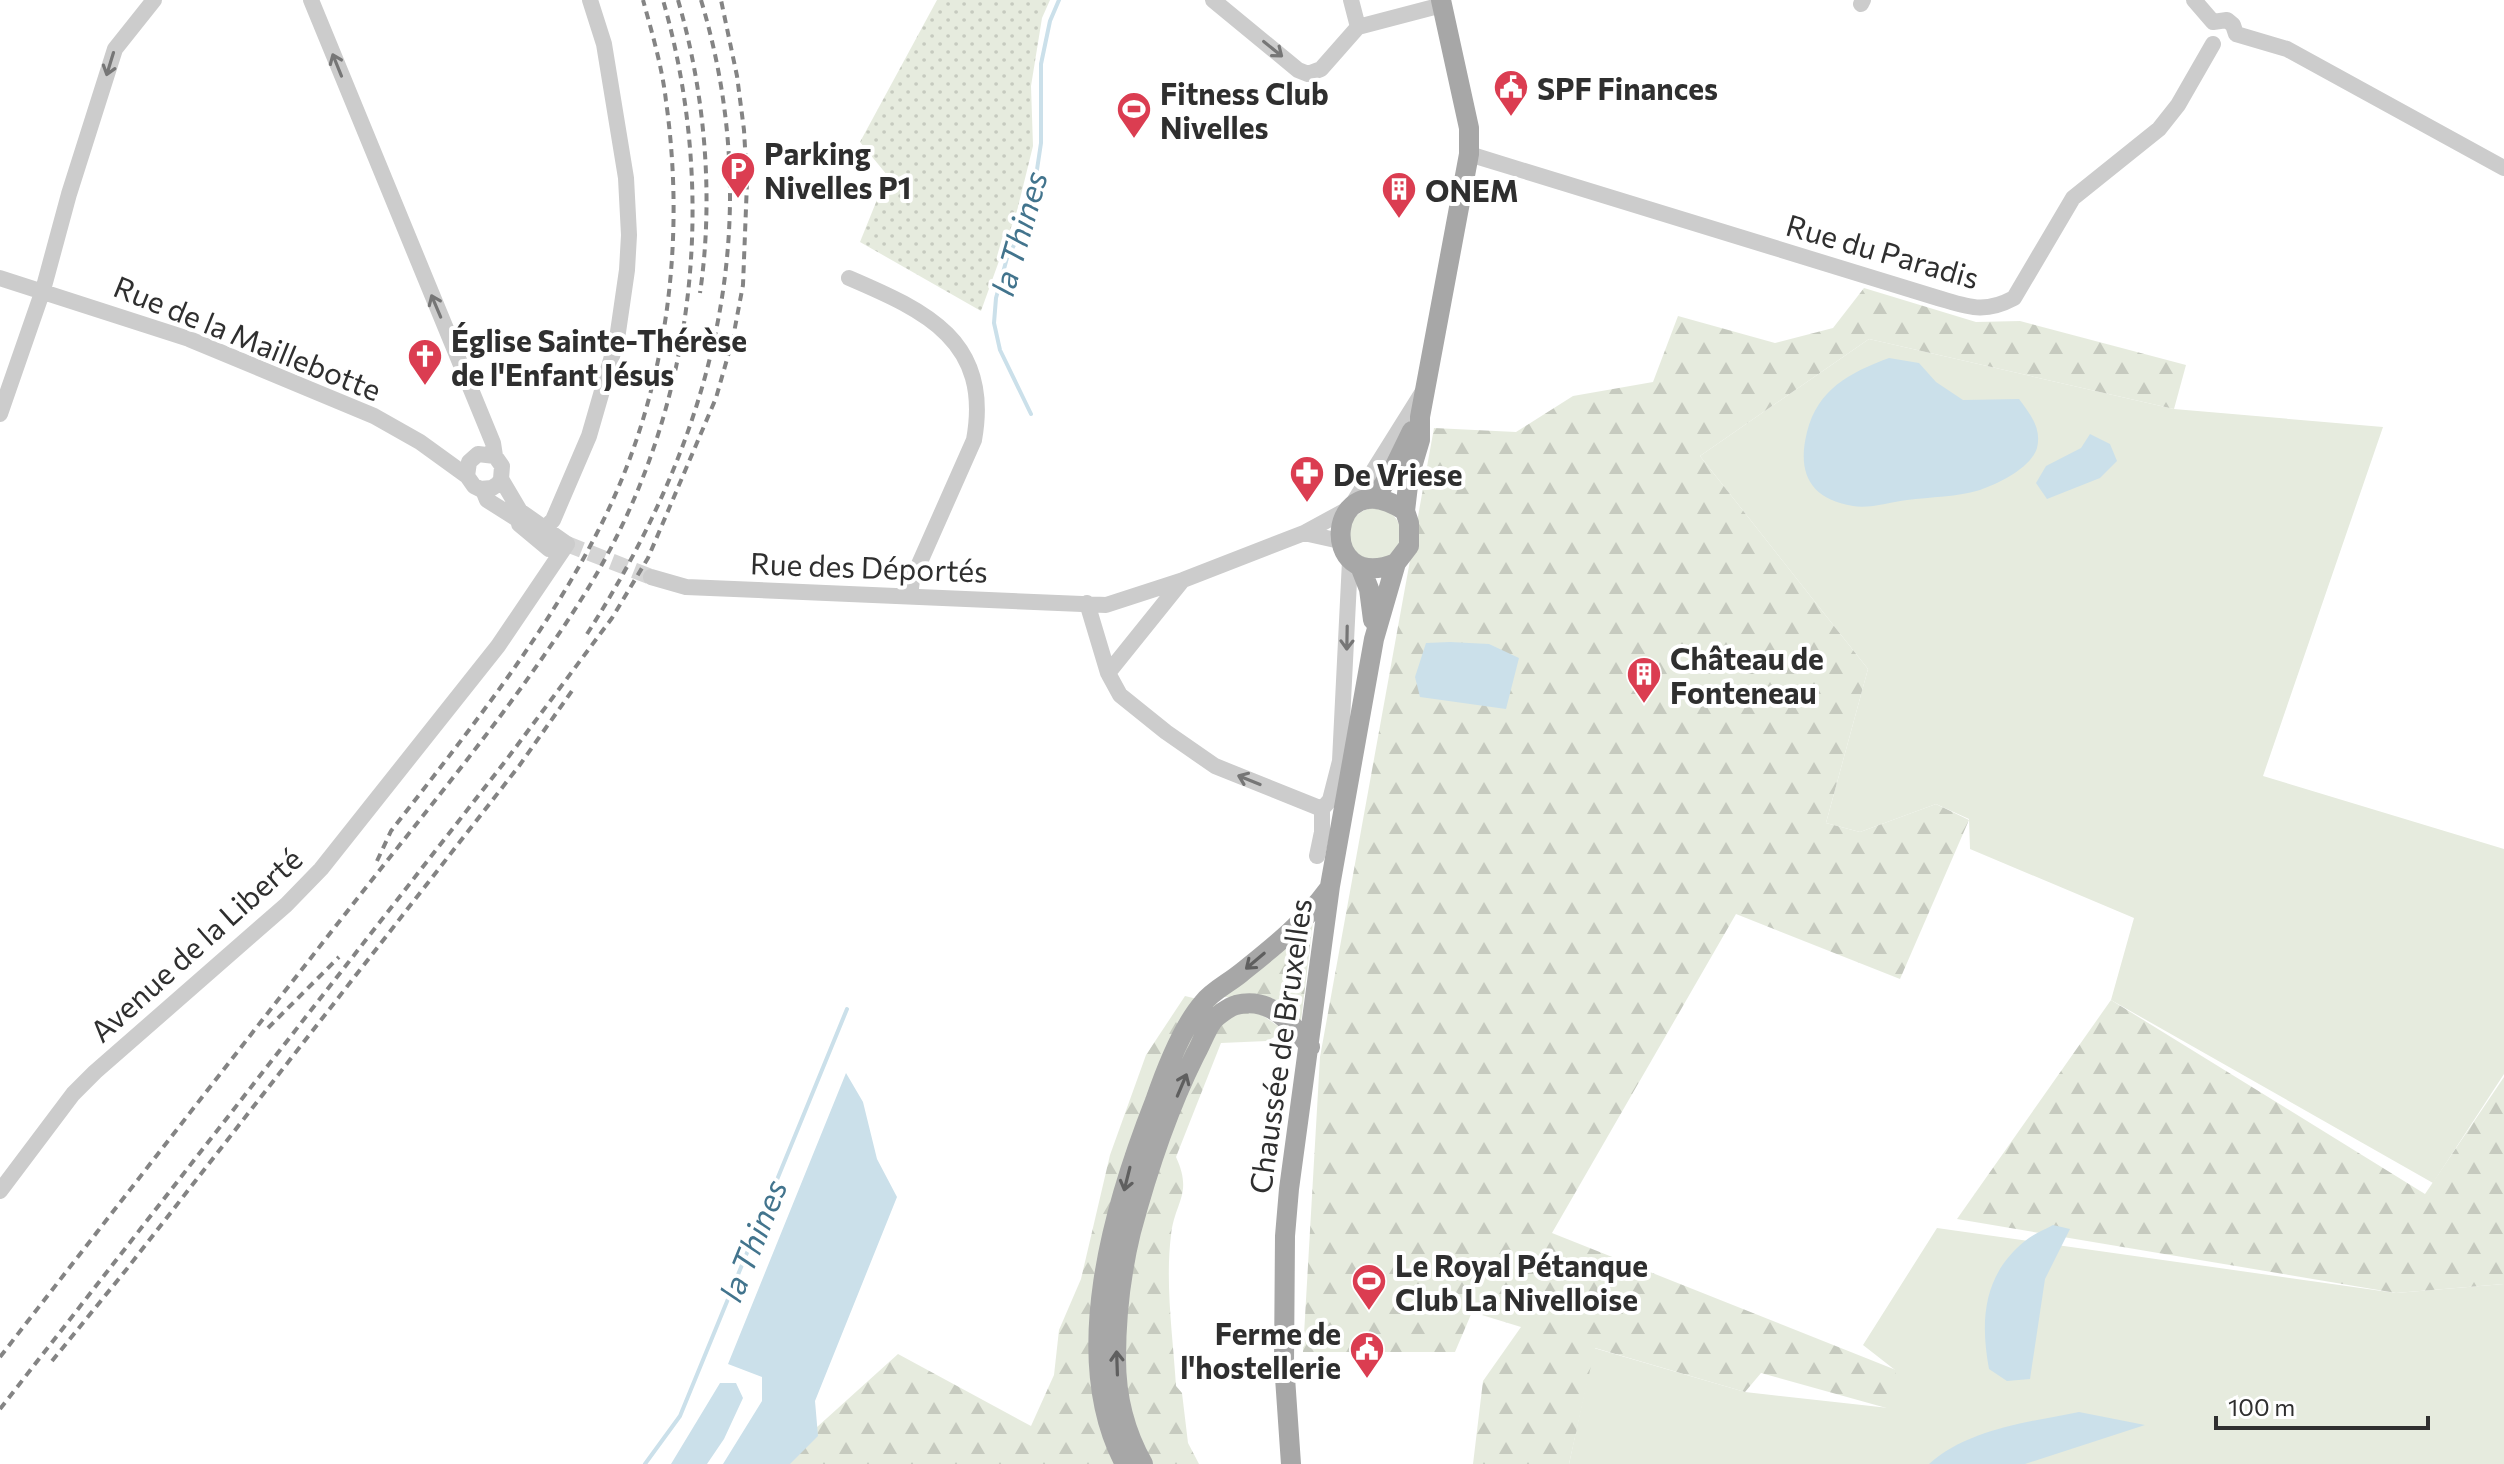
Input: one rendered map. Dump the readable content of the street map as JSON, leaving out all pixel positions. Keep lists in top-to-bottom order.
{
  "streets": {
    "main road": ["Chaussée de Bruxelles"],
    "street": [
      "Rue du Paradis",
      "Rue de la Maillebotte",
      "Rue des Déportés",
      "Avenue de la Liberté"
    ]
  },
  "water": ["la Thines"],
  "places": {
    "public building": ["SPF Finances", "Ferme de l'hostellerie"],
    "sports": ["Fitness Club Nivelles", "Le Royal Pétanque Club La Nivelloise"],
    "parking": ["Parking Nivelles P1"],
    "building": ["ONEM", "Château de Fonteneau"],
    "church": ["Église Sainte-Thérèse de l'Enfant Jésus"],
    "pharmacy": ["De Vriese"]
  },
  "scale_bar": "100 m"
}
